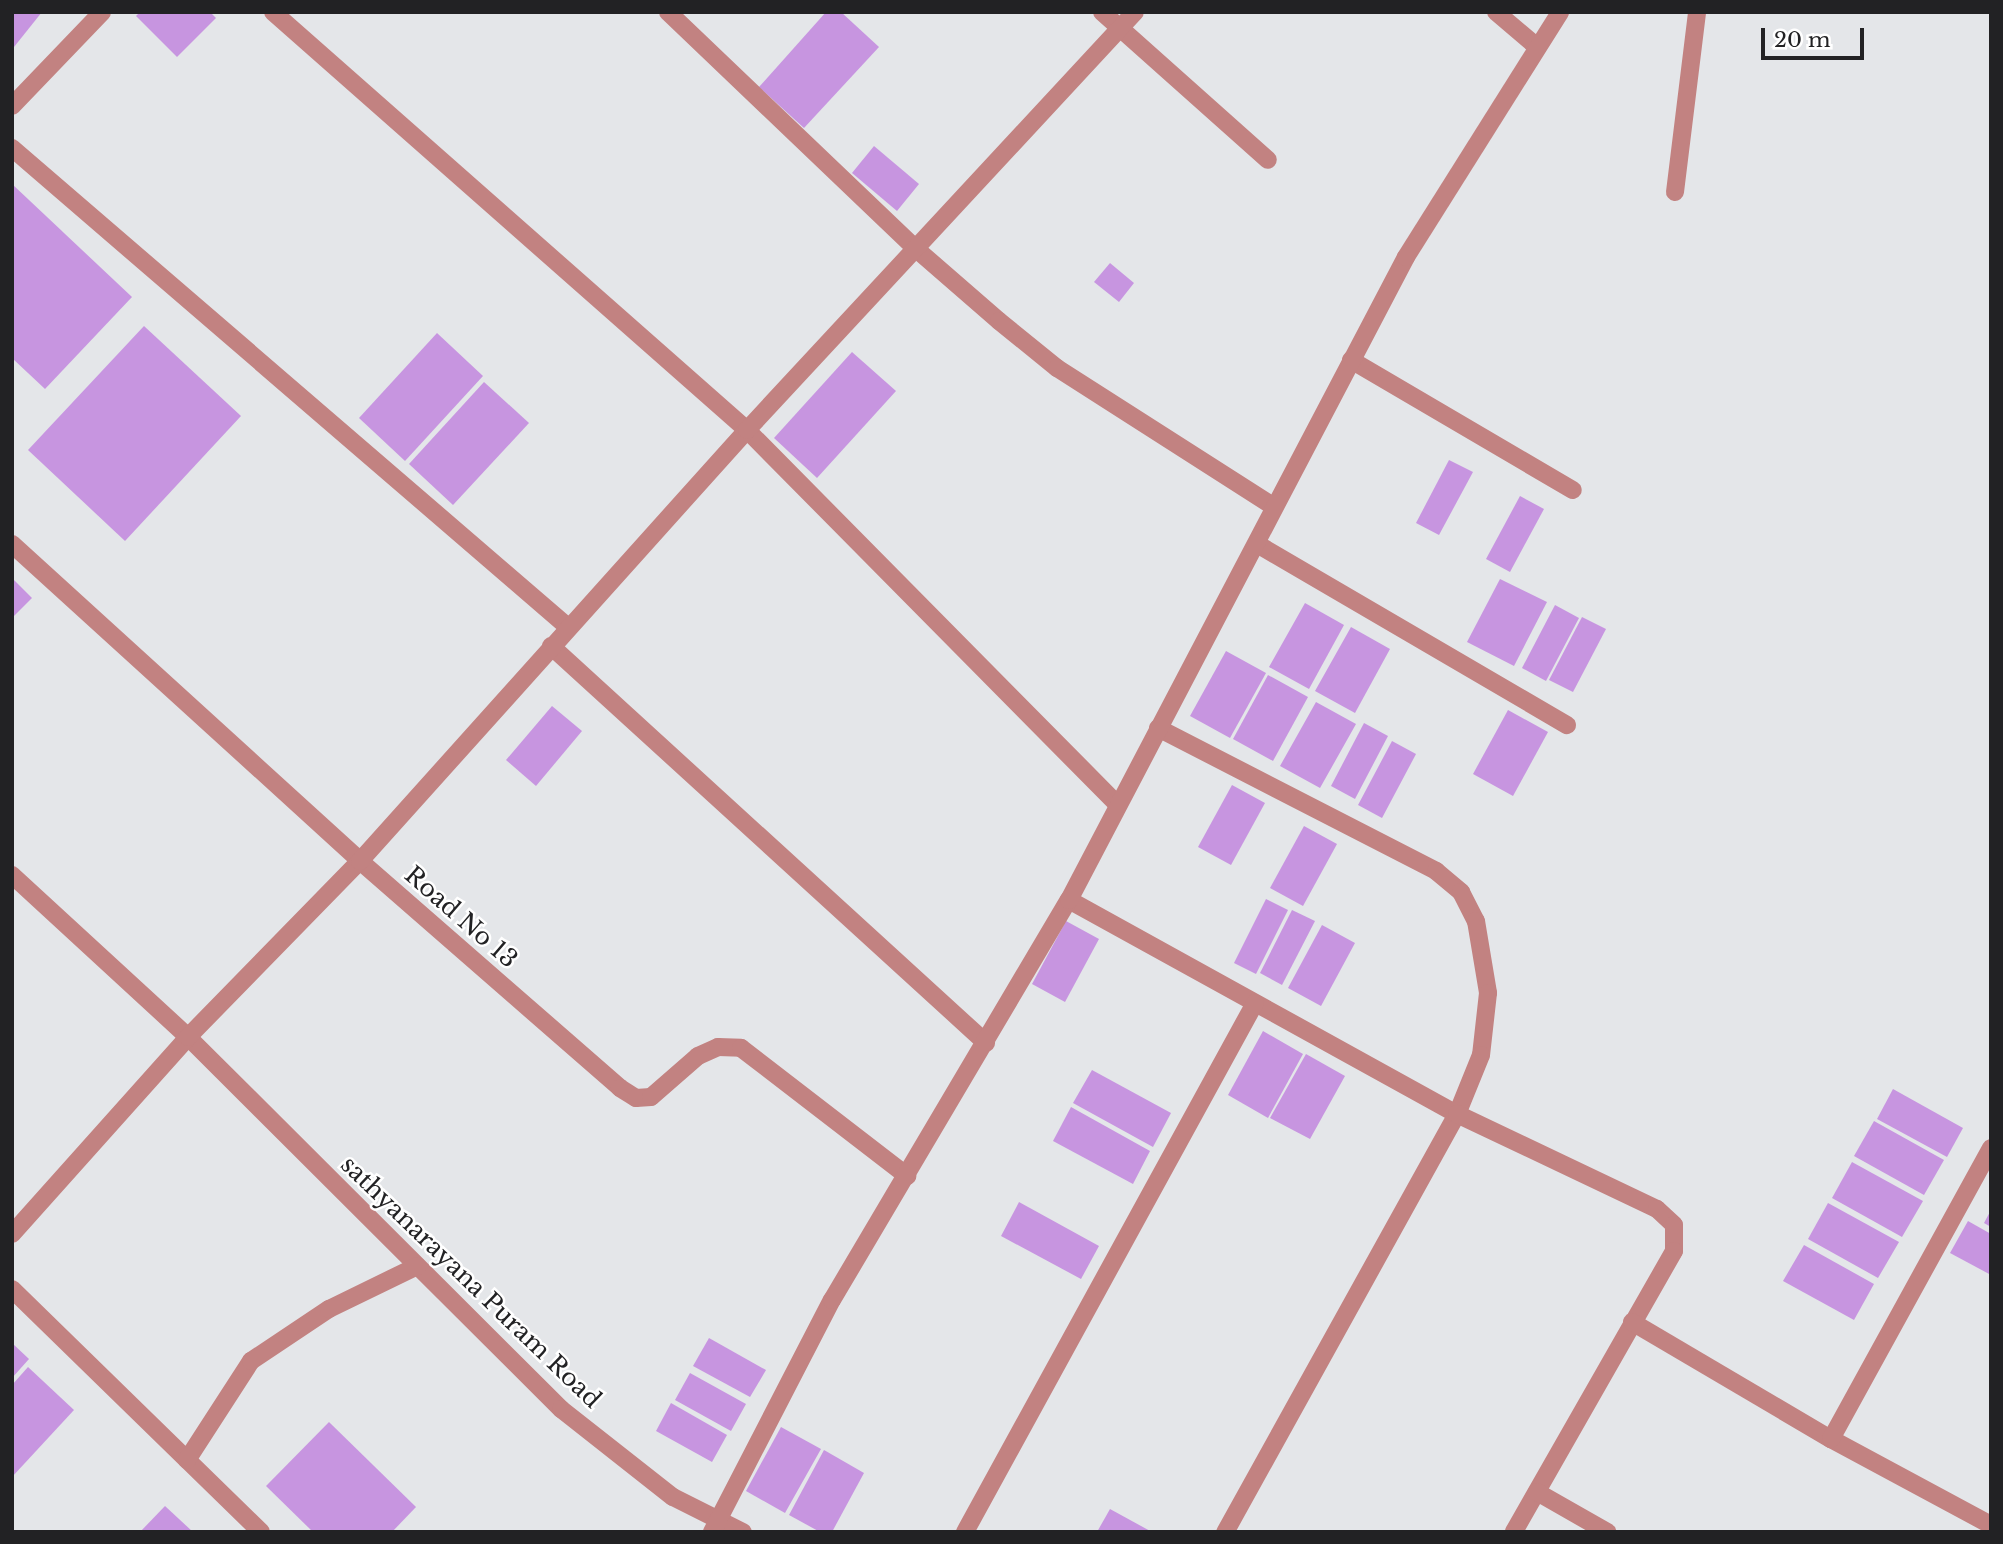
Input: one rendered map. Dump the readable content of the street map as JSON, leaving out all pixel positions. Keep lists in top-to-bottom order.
{
  "streets": {
    "street": ["Road No 13", "sathyanarayana Puram Road"]
  },
  "scale_bar": "20 m"
}
